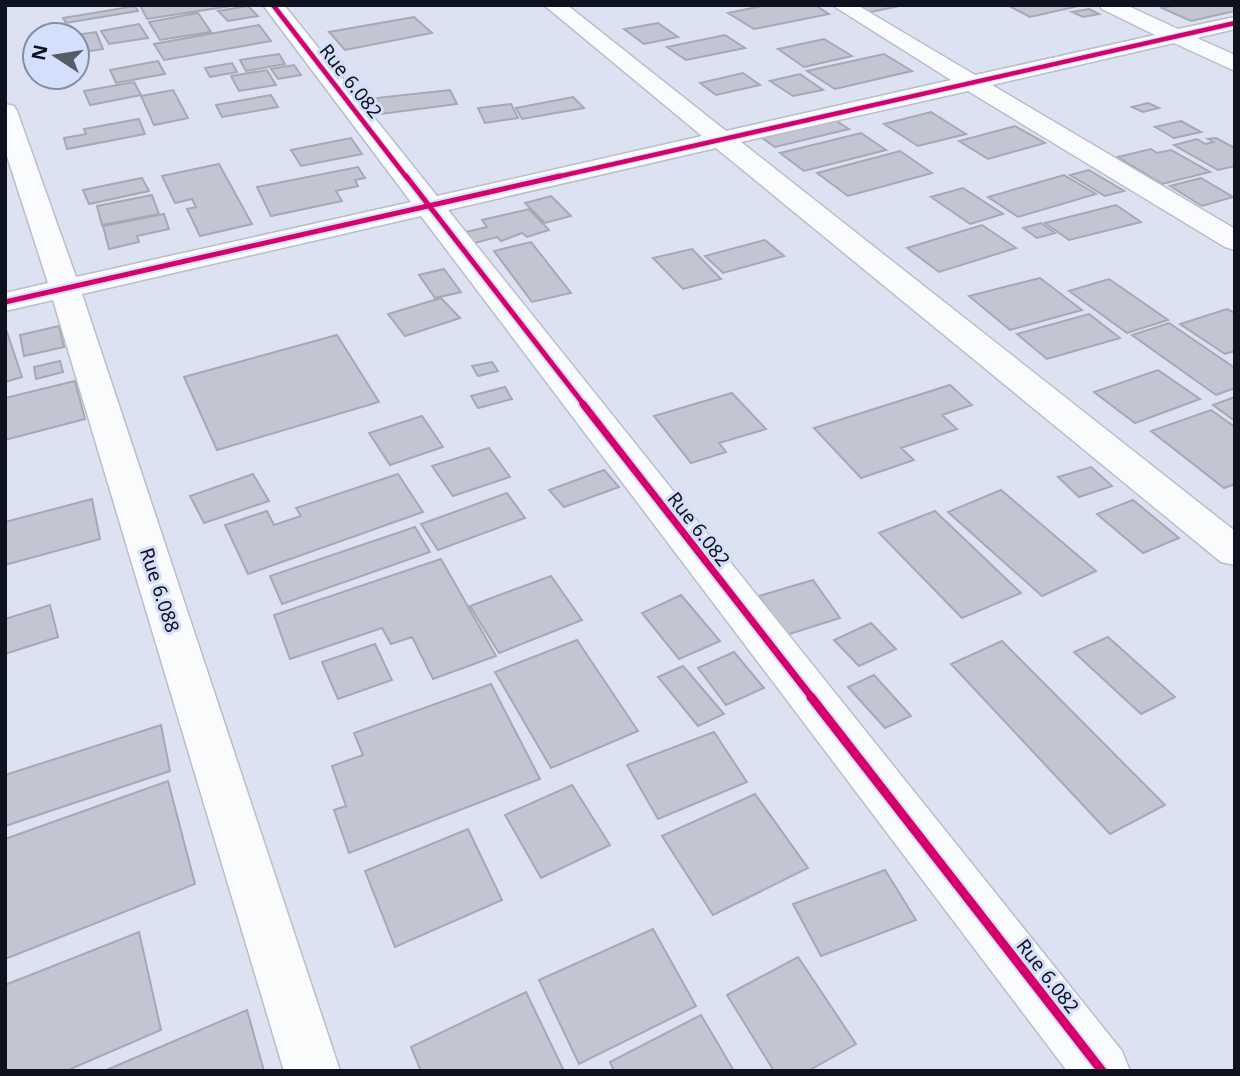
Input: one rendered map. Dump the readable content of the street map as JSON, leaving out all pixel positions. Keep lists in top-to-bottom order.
{
  "streets": {
    "street": ["Rue 6.082", "Rue 6.088"]
  },
  "north": "left"
}
